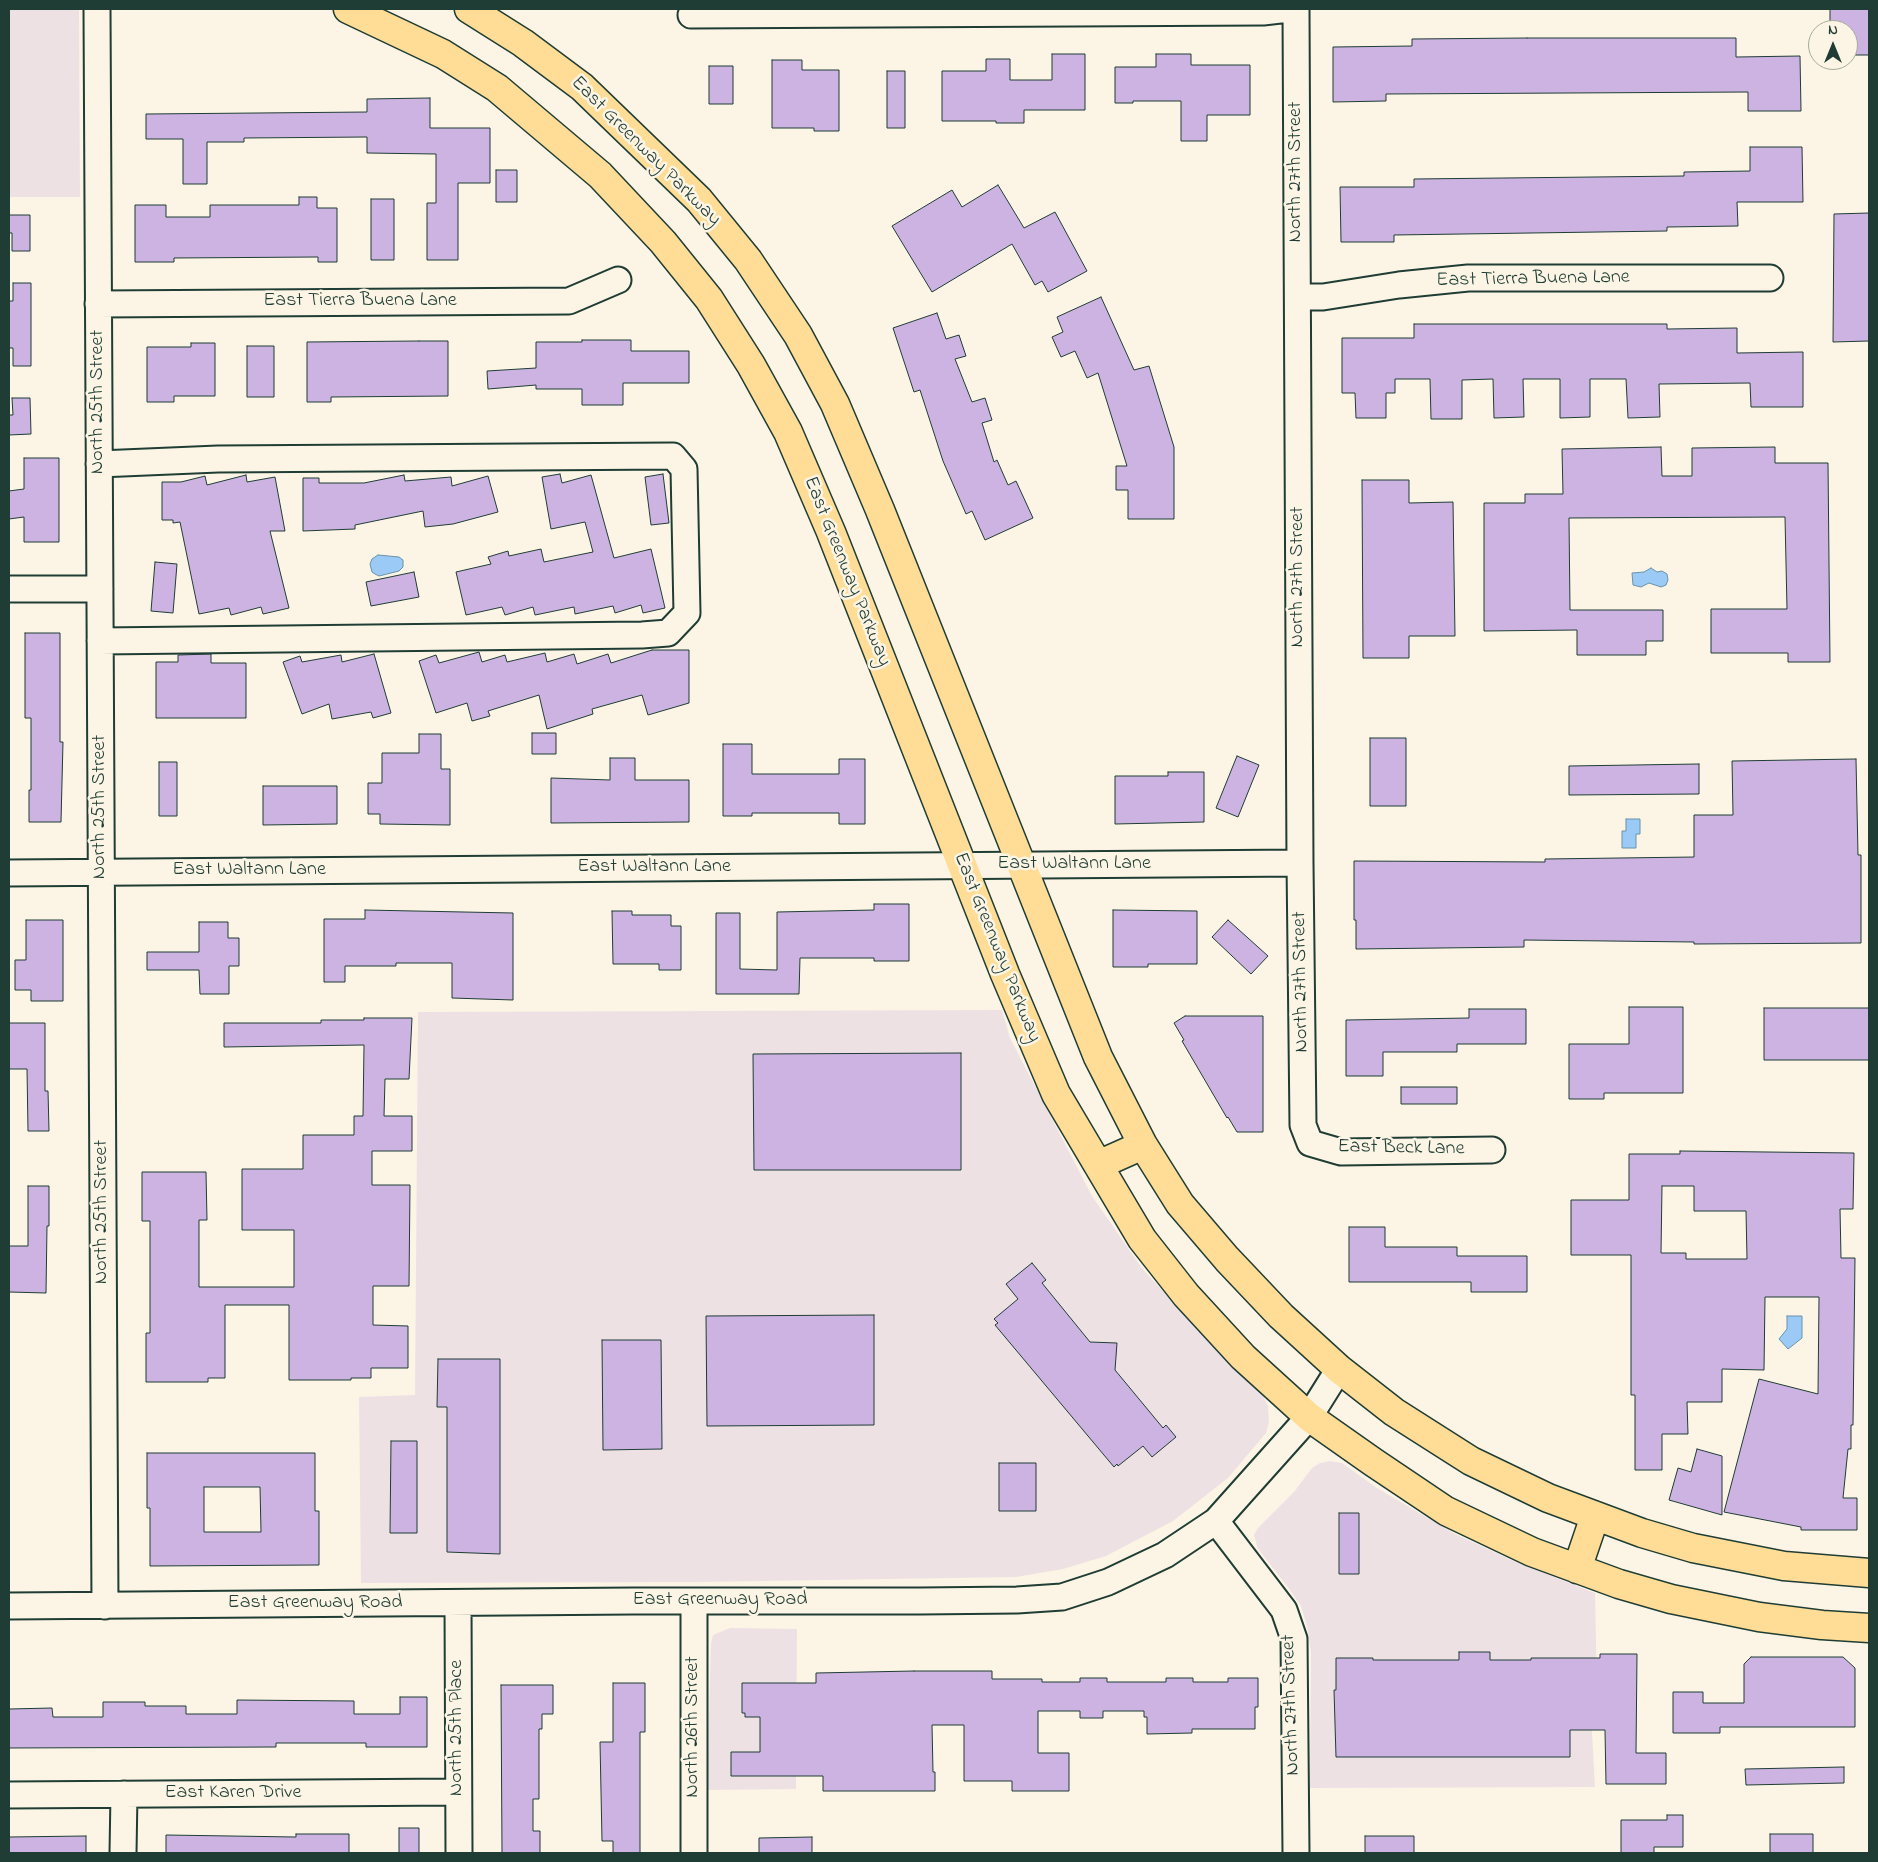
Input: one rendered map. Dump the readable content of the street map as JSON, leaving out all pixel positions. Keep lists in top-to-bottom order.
{
  "streets": {
    "main road": ["East Greenway Parkway"],
    "street": [
      "North 27th Street",
      "East Tierra Buena Lane",
      "North 25th Street",
      "East Waltann Lane",
      "East Beck Lane",
      "East Greenway Road",
      "North 26th Street",
      "North 25th Place",
      "East Karen Drive"
    ]
  },
  "crossings": [
    ["East Greenway Parkway", "East Waltann Lane"],
    ["East Greenway Parkway", "East Greenway Road"],
    ["North 27th Street", "East Tierra Buena Lane"],
    ["North 27th Street", "East Waltann Lane"],
    ["North 27th Street", "East Beck Lane"],
    ["North 27th Street", "East Greenway Road"],
    ["East Tierra Buena Lane", "North 25th Street"],
    ["North 25th Street", "East Waltann Lane"],
    ["North 25th Street", "East Greenway Road"],
    ["East Greenway Road", "North 26th Street"],
    ["East Greenway Road", "North 25th Place"],
    ["North 25th Place", "East Karen Drive"]
  ],
  "north": "top"
}
